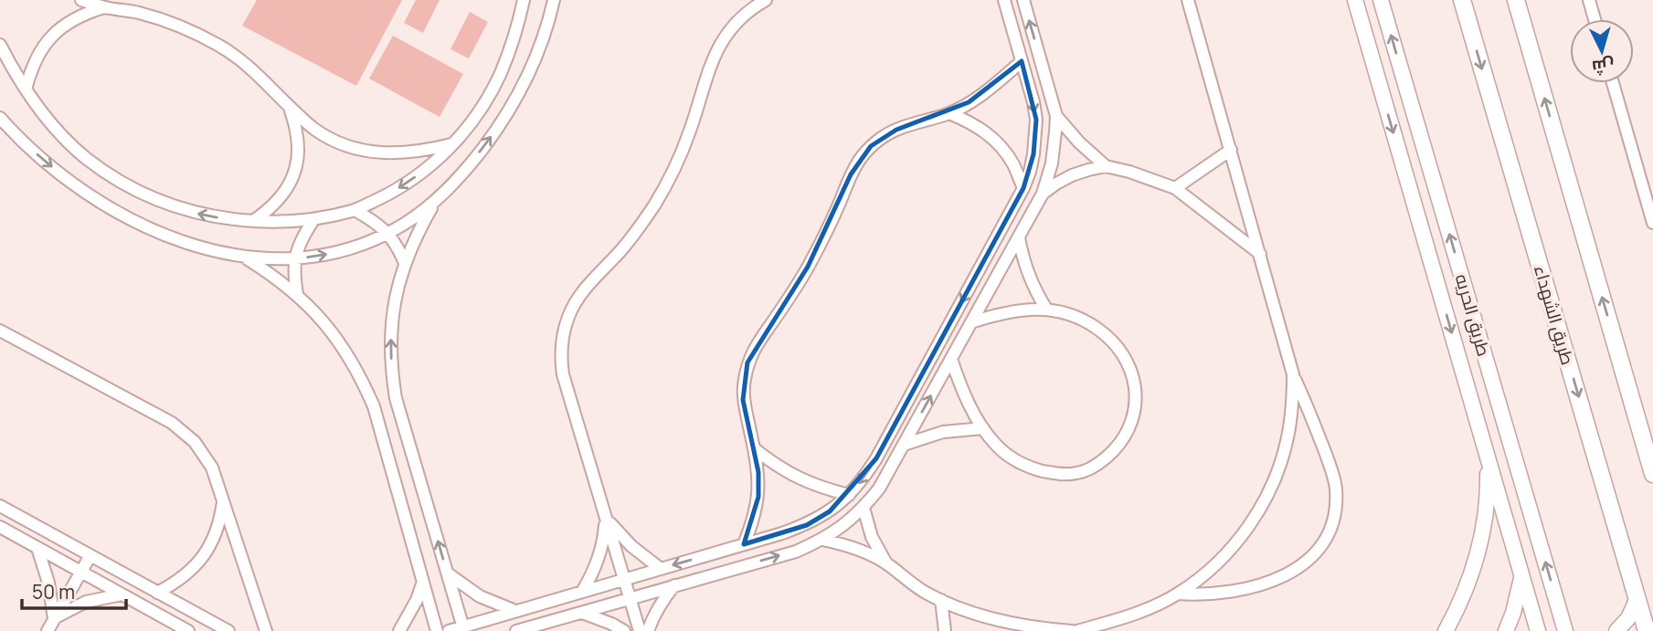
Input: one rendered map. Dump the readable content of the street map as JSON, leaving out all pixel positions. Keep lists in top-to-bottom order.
{
  "streets": {
    "main road": ["طريق الشهداء"],
    "street": ["طريق الحريه"]
  },
  "scale_bar": "50 m",
  "north": "bottom"
}
